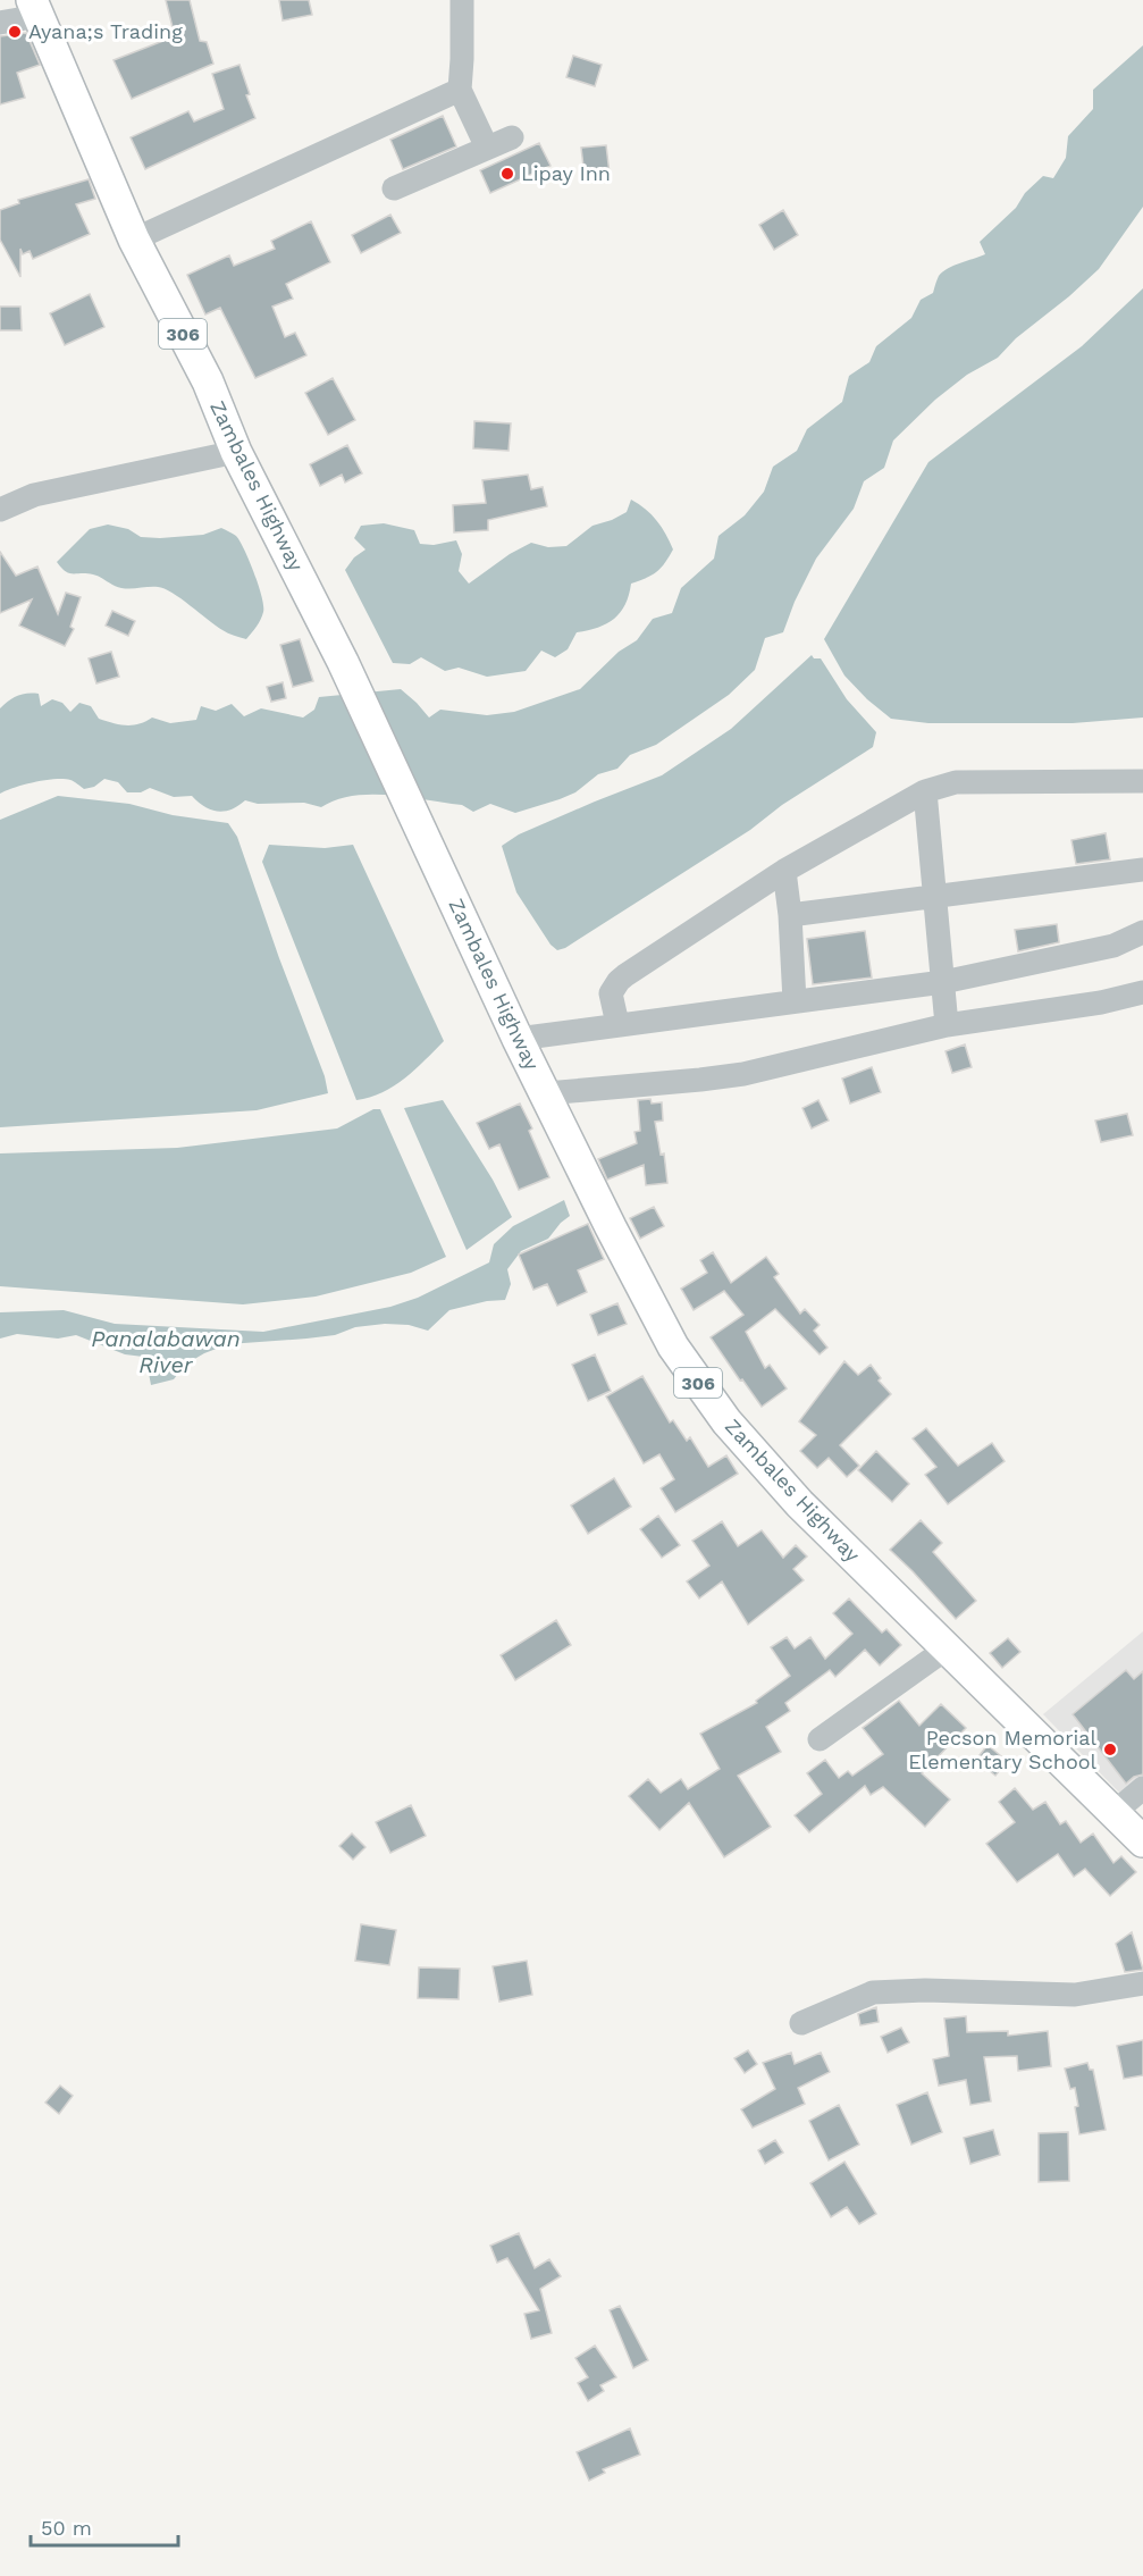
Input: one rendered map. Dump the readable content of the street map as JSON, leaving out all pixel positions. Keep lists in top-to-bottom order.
{
  "streets": {
    "main road": ["306", "Zambales Highway"]
  },
  "water": ["Panalabawan River"],
  "places": ["Ayana;s Trading", "Lipay Inn", "Pecson Memorial Elementary School"],
  "scale_bar": "50 m"
}
